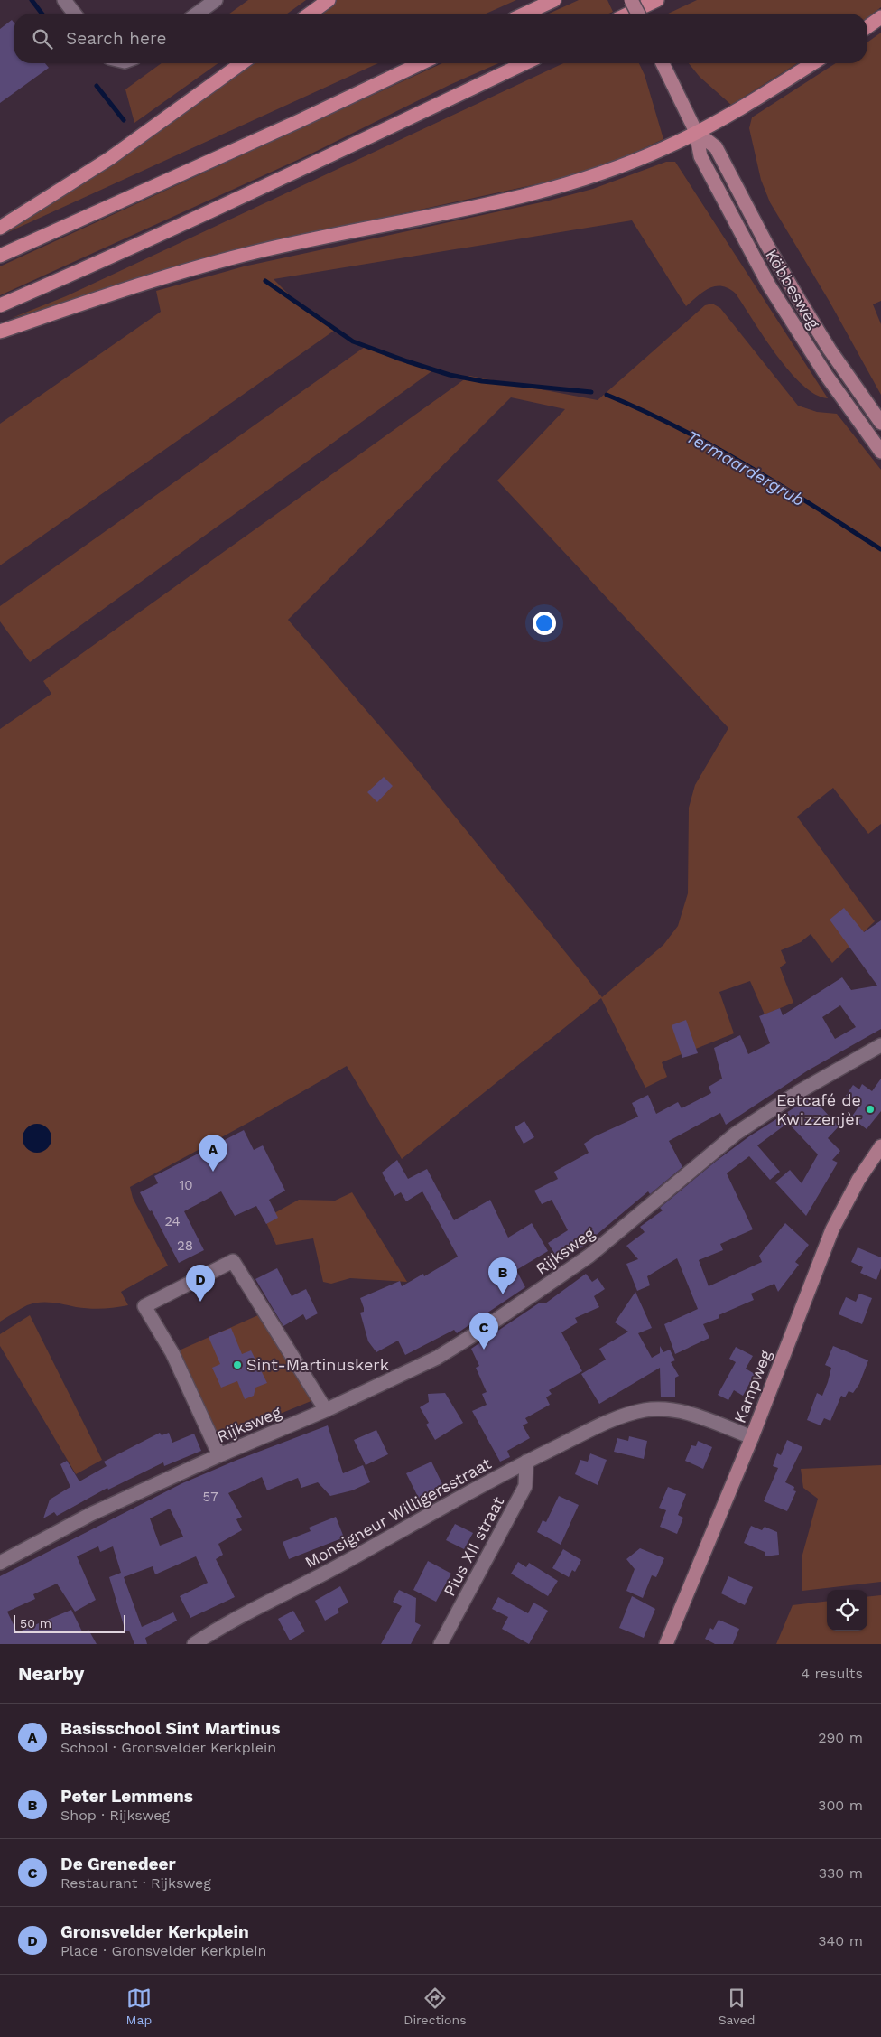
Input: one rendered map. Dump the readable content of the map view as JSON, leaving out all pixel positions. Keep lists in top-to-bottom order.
{
  "streets": {
    "main road": ["Köbbesweg", "Kampweg"],
    "street": ["Rijksweg", "Monsigneur Willigersstraat", "Pius XII straat"]
  },
  "crossings": [
    ["Kampweg", "Monsigneur Willigersstraat"],
    ["Monsigneur Willigersstraat", "Pius XII straat"]
  ],
  "water": ["Termaardergrub"],
  "places": ["Eetcafé de Kwizzenjèr", "Sint-Martinuskerk"],
  "house_numbers": [
    "10",
    "24",
    "28",
    "57"
  ],
  "scale_bar": "50 m",
  "page": {
    "search": "Search here",
    "pins": [
      "A",
      "B",
      "D",
      "C"
    ],
    "scale": "50 m",
    "heading": ["Nearby", "4 results"],
    "list": [
      {
        "mark": "A",
        "name": "Basisschool Sint Martinus",
        "note": "School · Gronsvelder Kerkplein",
        "value": "290 m"
      },
      {
        "mark": "B",
        "name": "Peter Lemmens",
        "note": "Shop · Rijksweg",
        "value": "300 m"
      },
      {
        "mark": "C",
        "name": "De Grenedeer",
        "note": "Restaurant · Rijksweg",
        "value": "330 m"
      },
      {
        "mark": "D",
        "name": "Gronsvelder Kerkplein",
        "note": "Place · Gronsvelder Kerkplein",
        "value": "340 m"
      }
    ],
    "nav": ["Map", "Directions", "Saved"]
  }
}
